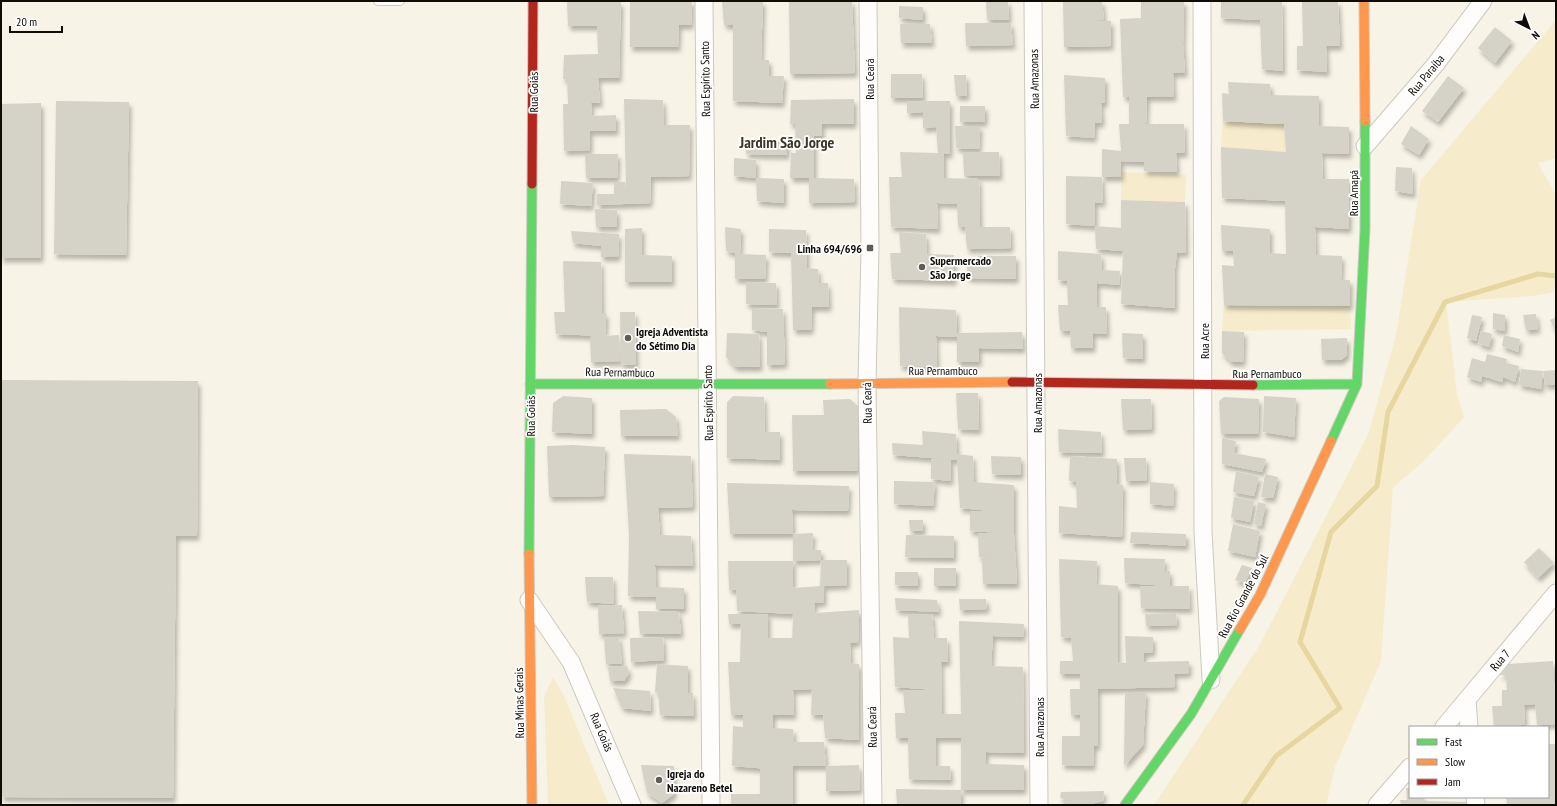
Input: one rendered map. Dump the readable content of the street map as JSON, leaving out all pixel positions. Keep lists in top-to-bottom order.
{
  "streets": {
    "street": [
      "Rua Paraíba",
      "Rua Espírito Santo",
      "Rua Ceará",
      "Rua Amazonas",
      "Rua Goiás",
      "Rua Amapá",
      "Rua Acre",
      "Rua Pernambuco",
      "Rua Rio Grande do Sul",
      "Rua 7",
      "Rua Minas Gerais"
    ]
  },
  "crossings": [
    ["Rua Paraíba", "Rua Amapá"],
    ["Rua Espírito Santo", "Rua Pernambuco"],
    ["Rua Ceará", "Rua Pernambuco"],
    ["Rua Amazonas", "Rua Pernambuco"],
    ["Rua Goiás", "Rua Pernambuco"],
    ["Rua Goiás", "Rua Minas Gerais"],
    ["Rua Amapá", "Rua Pernambuco"],
    ["Rua Amapá", "Rua Rio Grande do Sul"],
    ["Rua Acre", "Rua Pernambuco"],
    ["Rua Acre", "Rua Rio Grande do Sul"],
    ["Rua Pernambuco", "Rua Rio Grande do Sul"]
  ],
  "districts": ["Jardim São Jorge"],
  "places": {
    "transit": ["Linha 694/696"],
    "other": ["Supermercado São Jorge", "Igreja Adventista do Sétimo Dia", "Igreja do Nazareno Betel"]
  },
  "legend": ["Fast", "Slow", "Jam"],
  "scale_bar": "20 m",
  "north": "bottom right"
}
